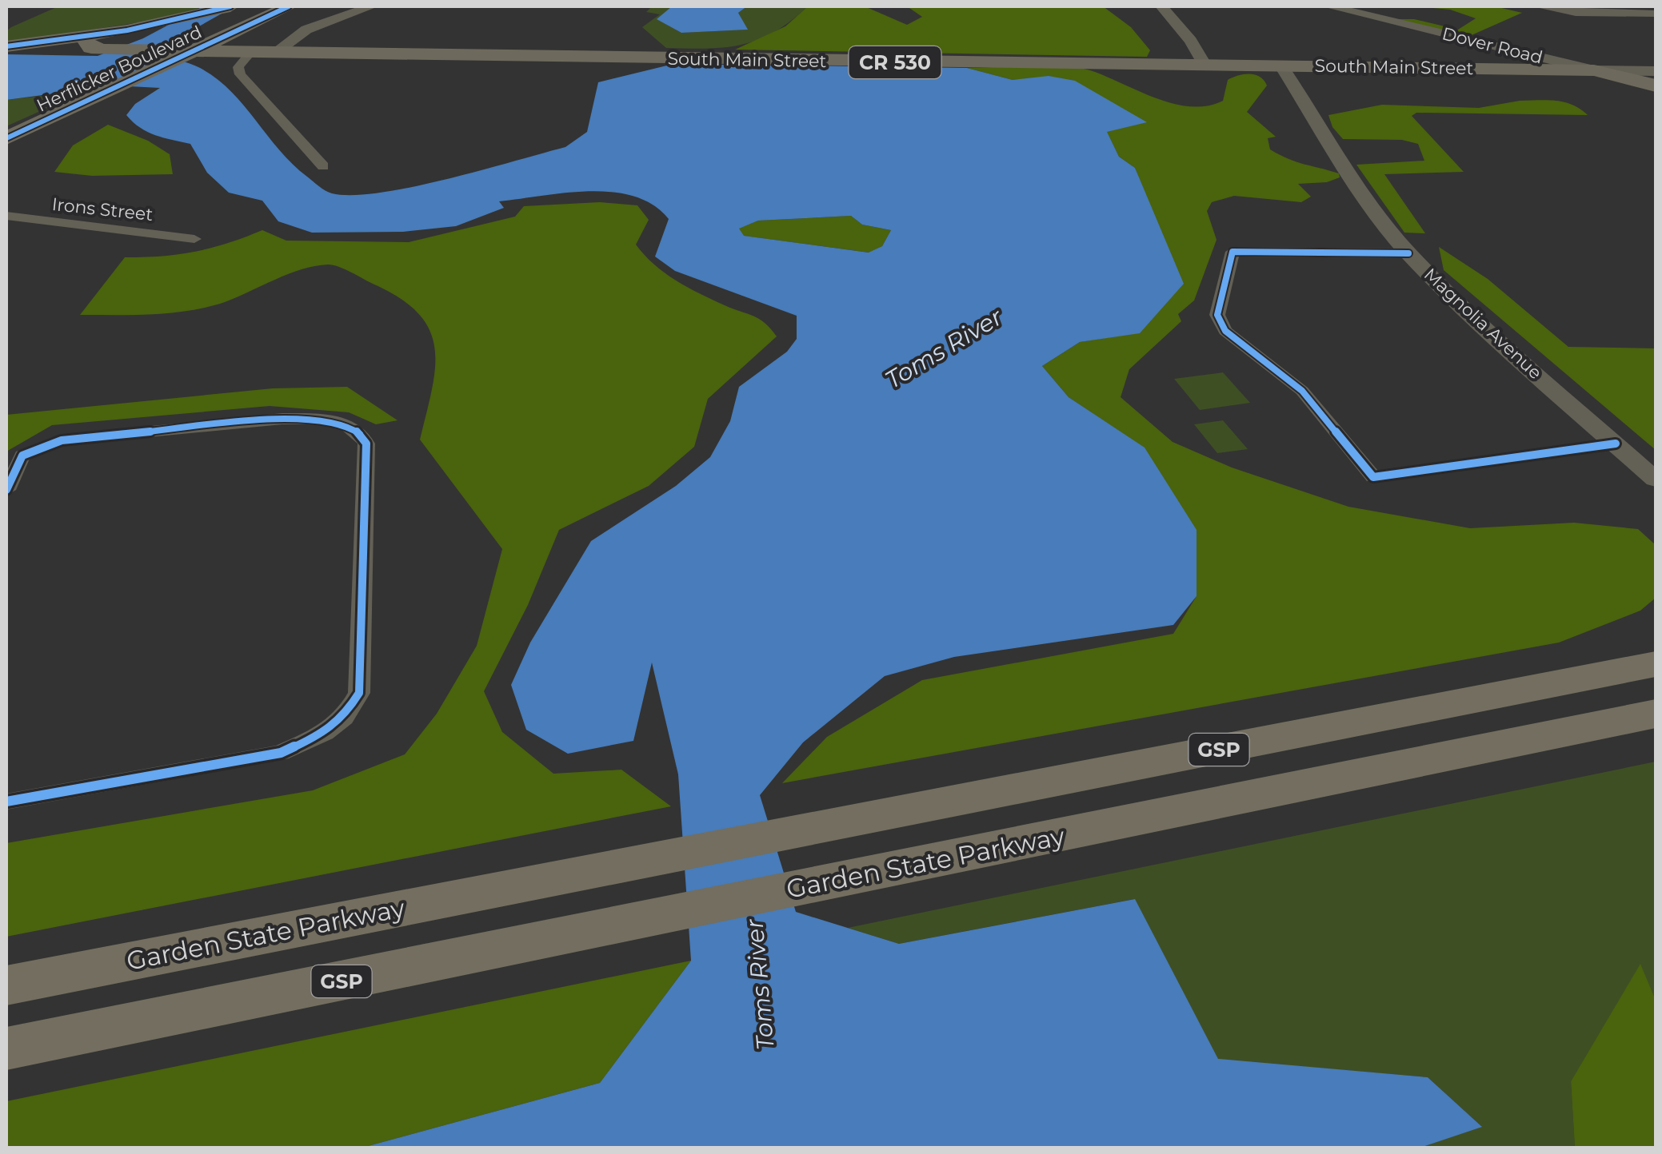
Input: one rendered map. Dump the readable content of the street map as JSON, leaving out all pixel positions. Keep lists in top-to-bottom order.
{
  "streets": {
    "highway": ["GSP", "Garden State Parkway"],
    "main road": [
      "Dover Road",
      "South Main Street",
      "CR 530",
      "Herflicker Boulevard"
    ],
    "street": ["Irons Street", "Magnolia Avenue"]
  },
  "crossings": [
    ["Dover Road", "South Main Street"],
    ["South Main Street", "Herflicker Boulevard"],
    ["South Main Street", "Magnolia Avenue"]
  ],
  "water": ["Toms River"]
}
